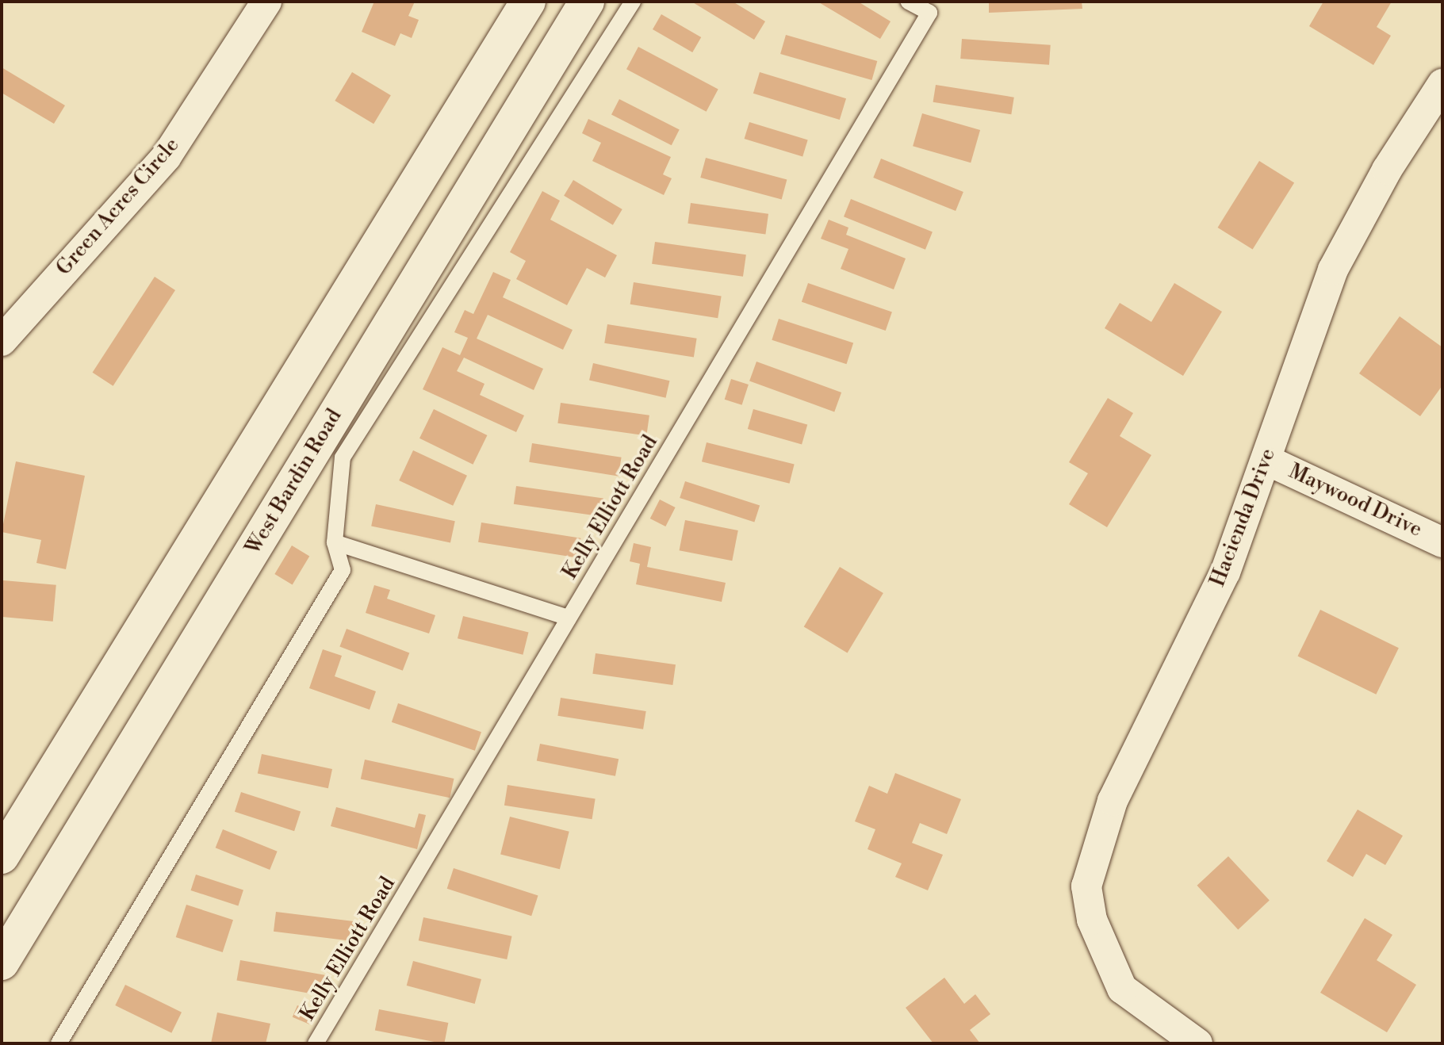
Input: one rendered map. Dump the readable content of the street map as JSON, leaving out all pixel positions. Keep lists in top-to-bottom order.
{
  "streets": {
    "street": [
      "Green Acres Circle",
      "West Bardin Road",
      "Maywood Drive",
      "Hacienda Drive"
    ],
    "lane": ["Kelly Elliott Road"]
  },
  "crossings": [
    ["Maywood Drive", "Hacienda Drive"]
  ]
}
